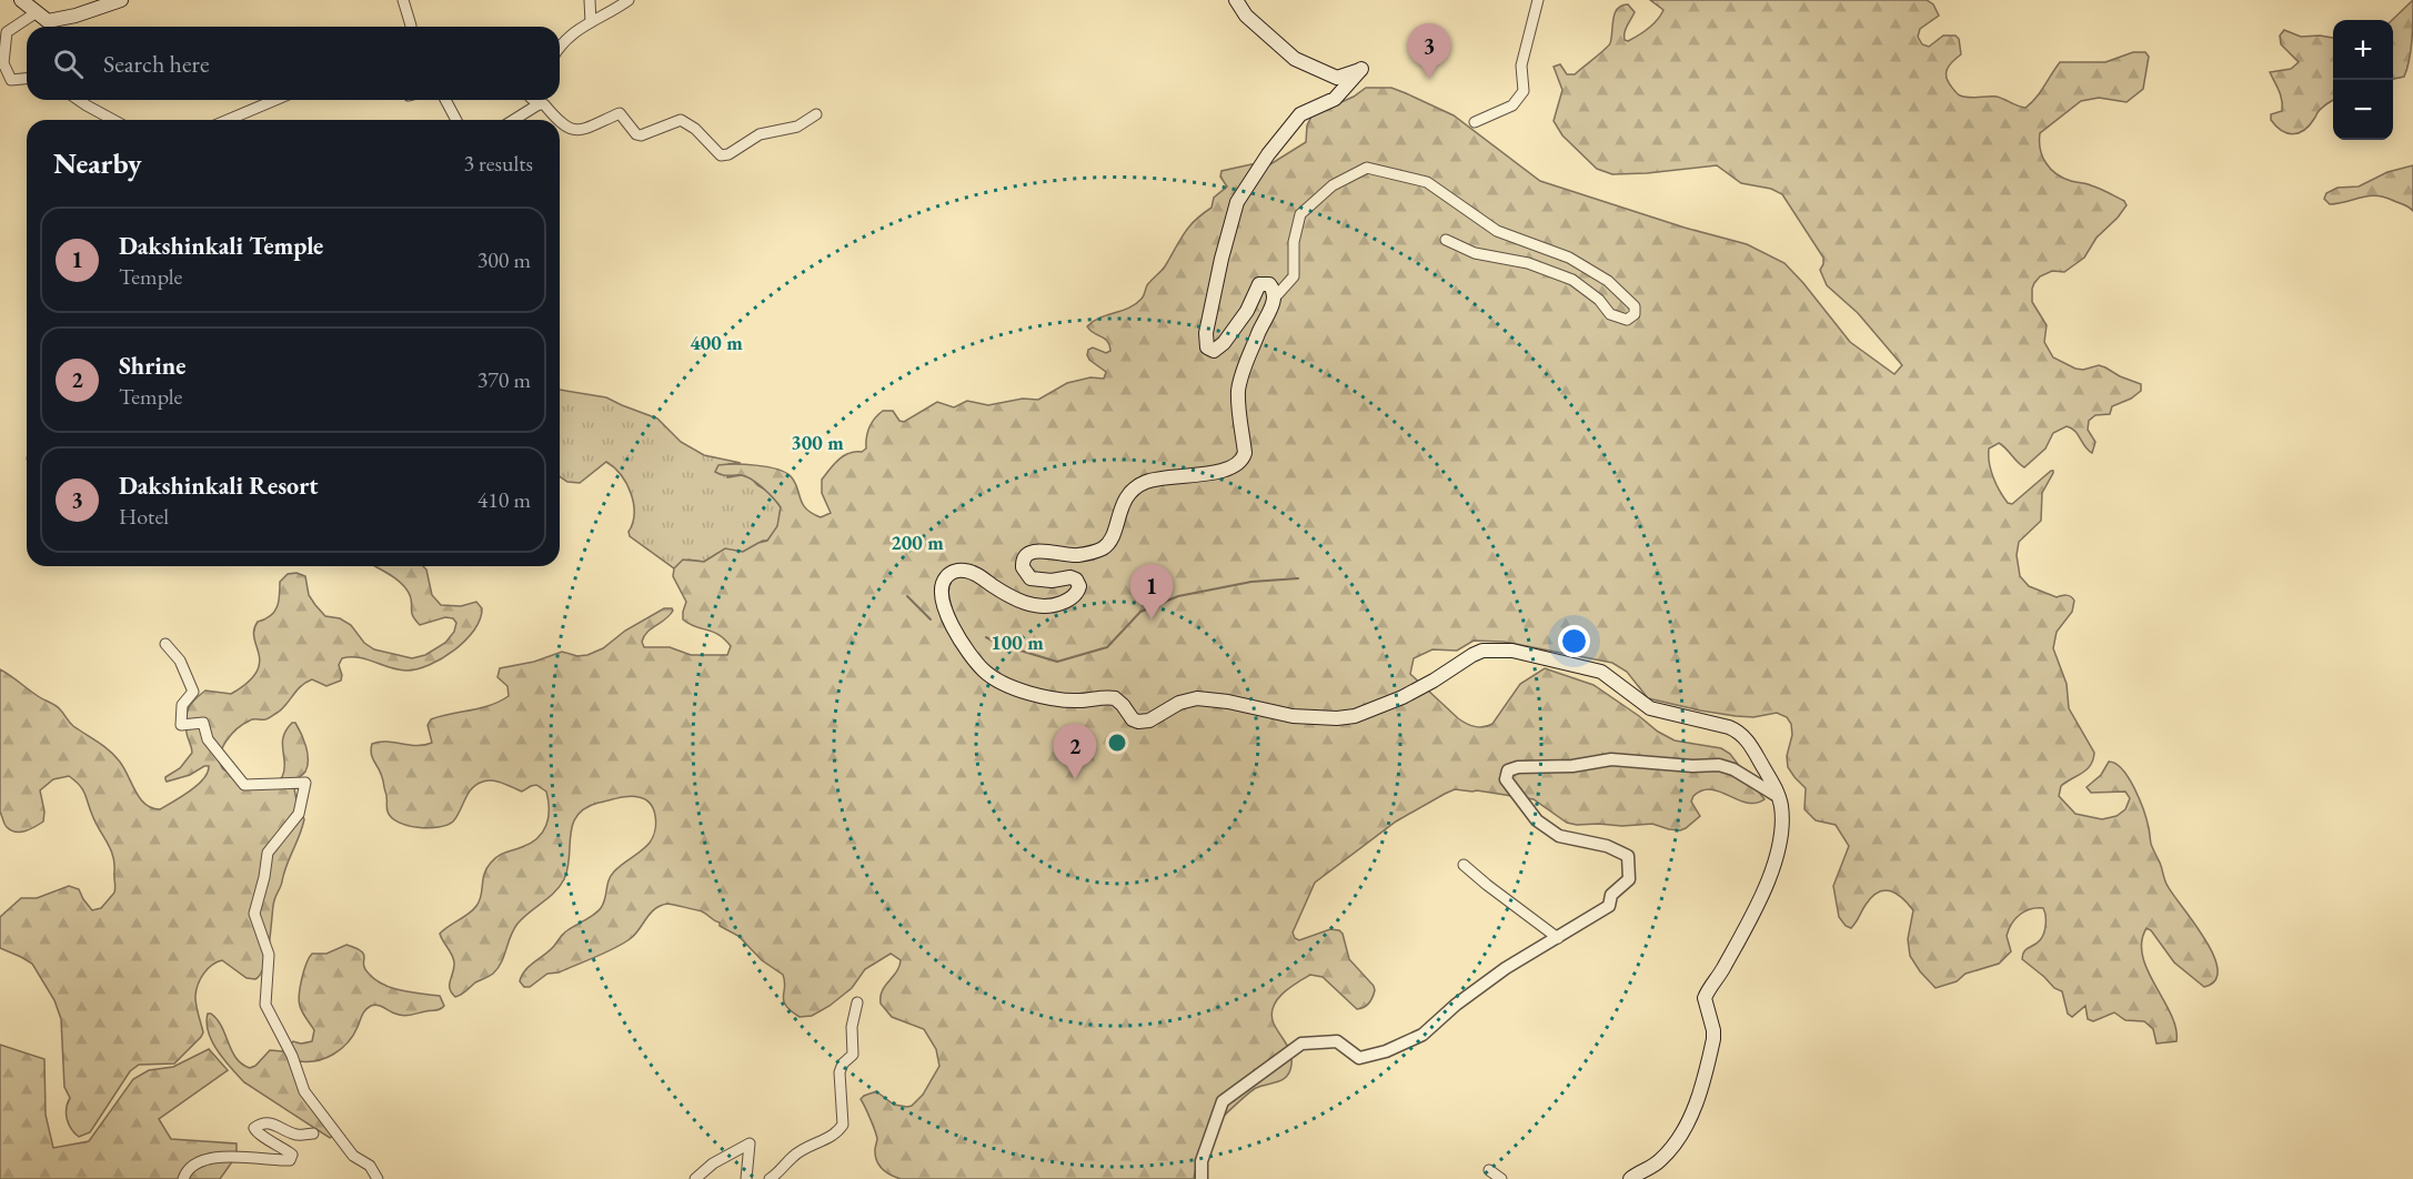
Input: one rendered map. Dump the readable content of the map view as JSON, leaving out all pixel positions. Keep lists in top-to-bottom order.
{
  "page": {
    "map_buttons": ["+", "−"],
    "pins": ["3", "1", "2"],
    "search": "Search here",
    "heading": ["Nearby", "3 results"],
    "list": [
      {
        "mark": "1",
        "name": "Dakshinkali Temple",
        "note": "Temple",
        "value": "300 m"
      },
      {
        "mark": "2",
        "name": "Shrine",
        "note": "Temple",
        "value": "370 m"
      },
      {
        "mark": "3",
        "name": "Dakshinkali Resort",
        "note": "Hotel",
        "value": "410 m"
      }
    ]
  },
  "rings": [
    "400 m",
    "300 m",
    "200 m",
    "100 m"
  ]
}
